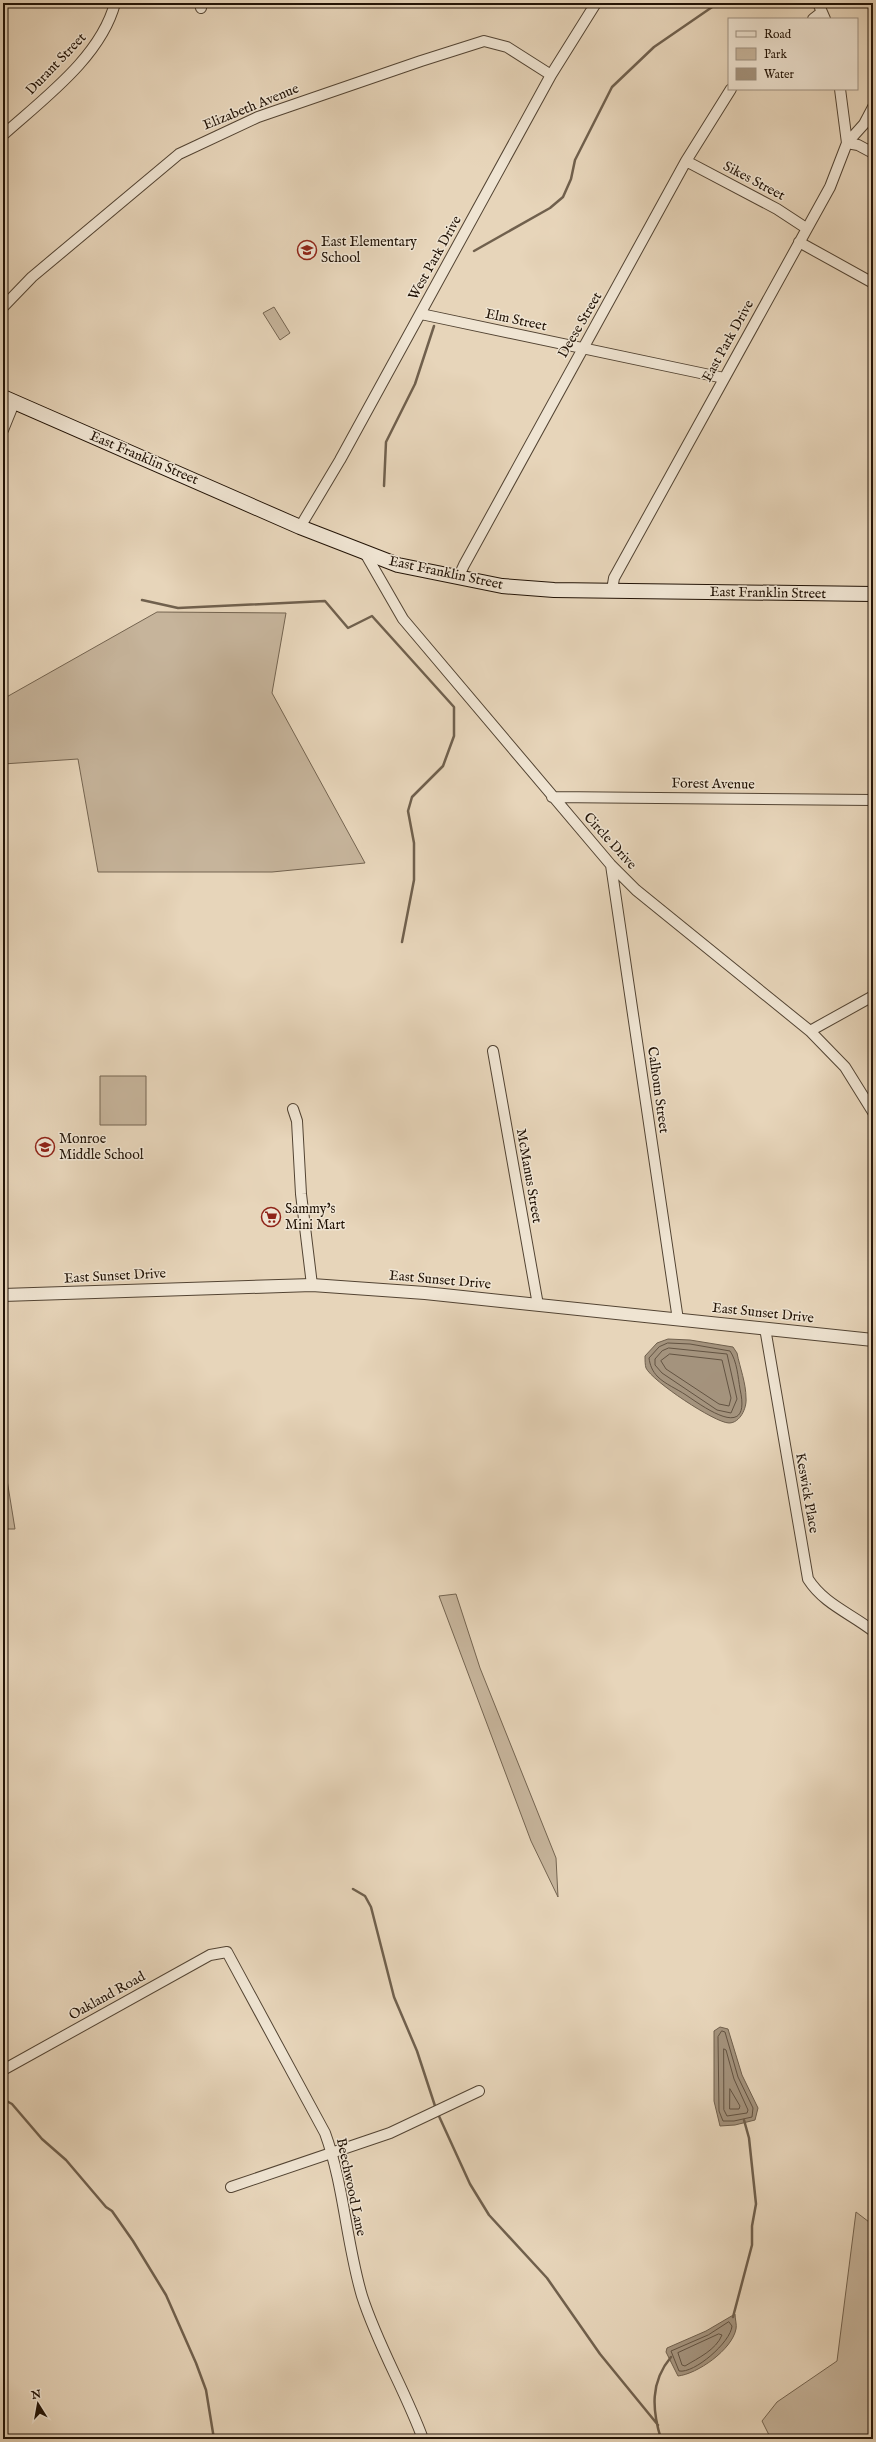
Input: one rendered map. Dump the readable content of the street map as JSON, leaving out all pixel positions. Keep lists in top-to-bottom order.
{
  "streets": {
    "main road": ["East Franklin Street"],
    "street": [
      "Durant Street",
      "Elizabeth Avenue",
      "Sikes Street",
      "West Park Drive",
      "Elm Street",
      "Deese Street",
      "East Park Drive",
      "Forest Avenue",
      "Circle Drive",
      "Calhoun Street",
      "McManus Street",
      "East Sunset Drive",
      "Keswick Place",
      "Oakland Road",
      "Beechwood Lane"
    ]
  },
  "crossings": [
    ["Elizabeth Avenue", "West Park Drive"],
    ["Sikes Street", "Deese Street"],
    ["Sikes Street", "East Park Drive"],
    ["West Park Drive", "Elm Street"],
    ["West Park Drive", "East Franklin Street"],
    ["Elm Street", "Deese Street"],
    ["Elm Street", "East Park Drive"],
    ["Deese Street", "East Franklin Street"],
    ["East Park Drive", "East Franklin Street"],
    ["East Franklin Street", "Circle Drive"],
    ["Forest Avenue", "Circle Drive"],
    ["Circle Drive", "Calhoun Street"],
    ["Calhoun Street", "East Sunset Drive"],
    ["McManus Street", "East Sunset Drive"],
    ["East Sunset Drive", "Keswick Place"],
    ["Oakland Road", "Beechwood Lane"]
  ],
  "places": {
    "school or university": ["East Elementary School", "Monroe Middle School"],
    "supermarket": ["Sammy's Mini Mart"]
  },
  "legend": ["Road", "Park", "Water"],
  "north": "top"
}
